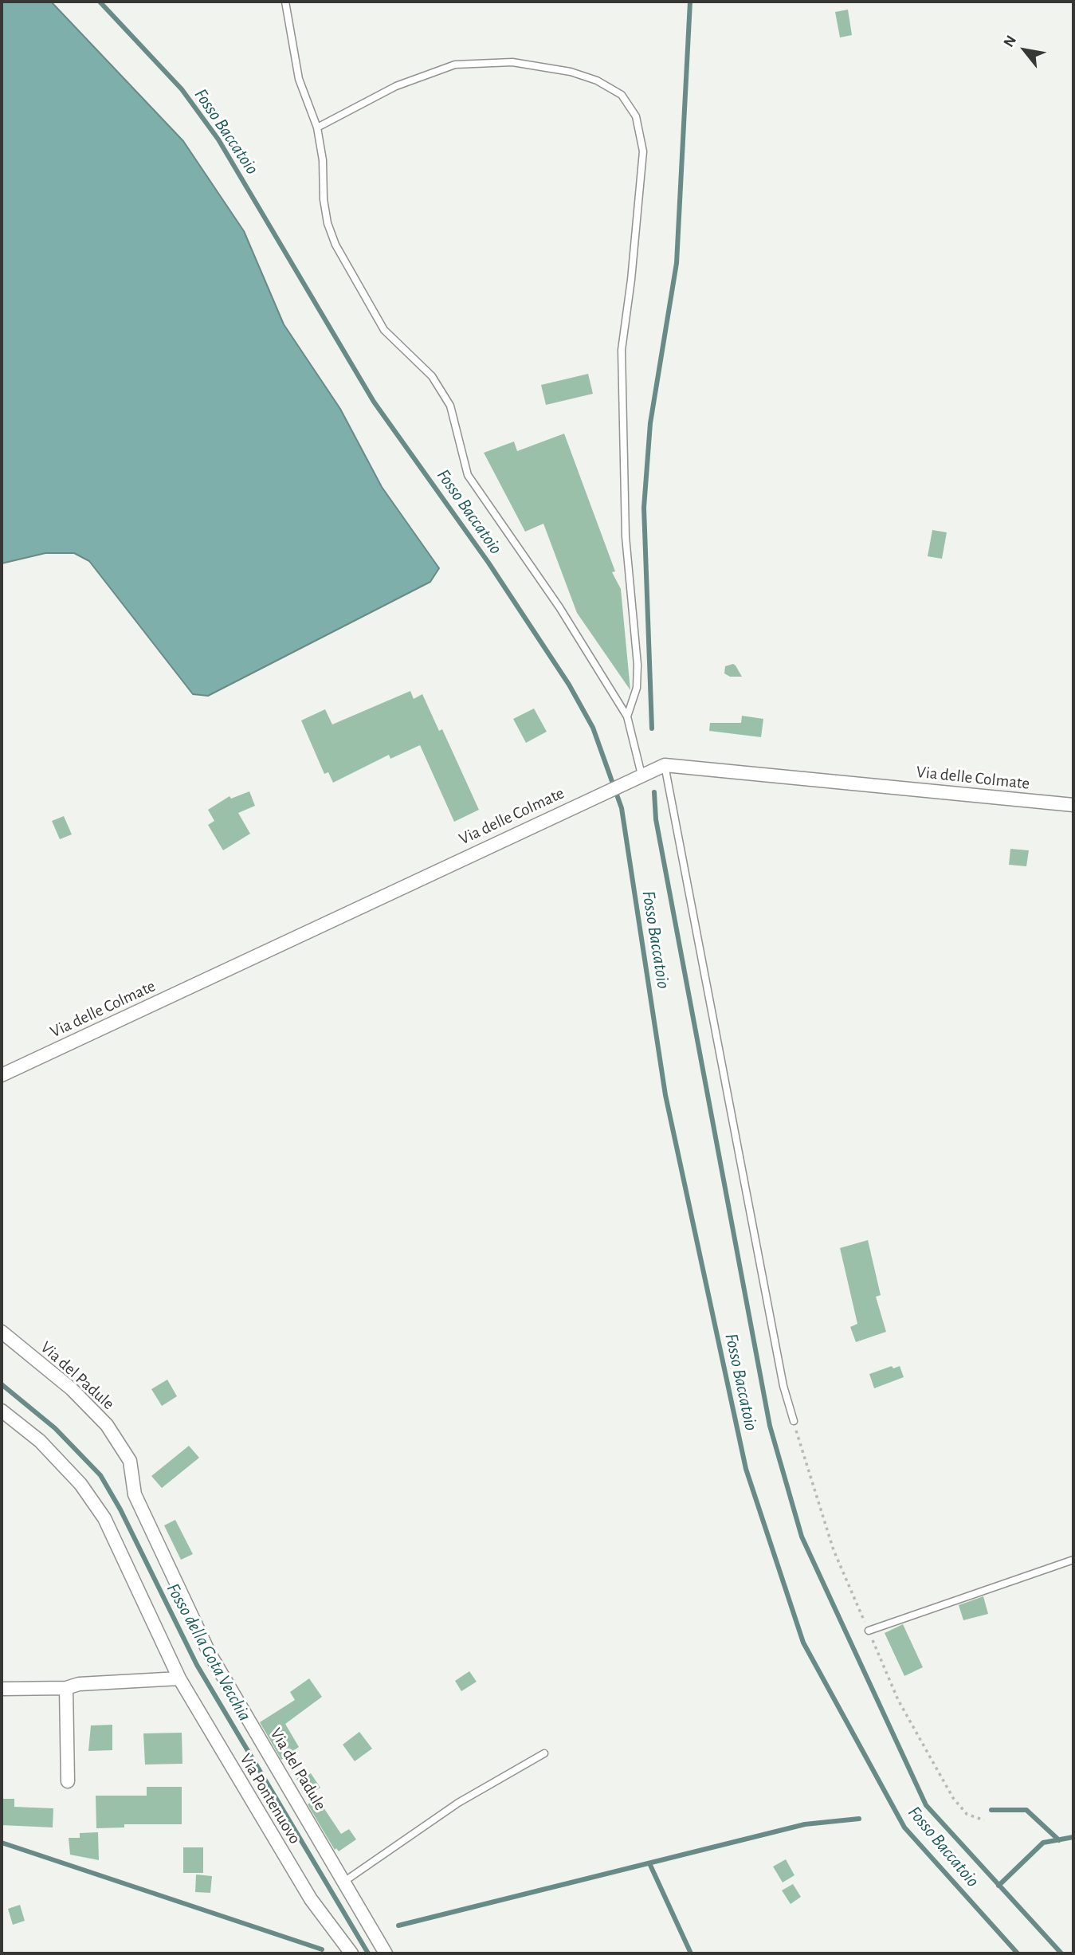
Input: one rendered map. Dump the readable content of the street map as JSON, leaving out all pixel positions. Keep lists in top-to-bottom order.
{
  "streets": {
    "street": ["Via delle Colmate", "Via del Padule", "Via Pontenuovo"]
  },
  "water": ["Fosso Baccatoio", "Fosso della Gota Vecchia"],
  "north": "top left"
}
